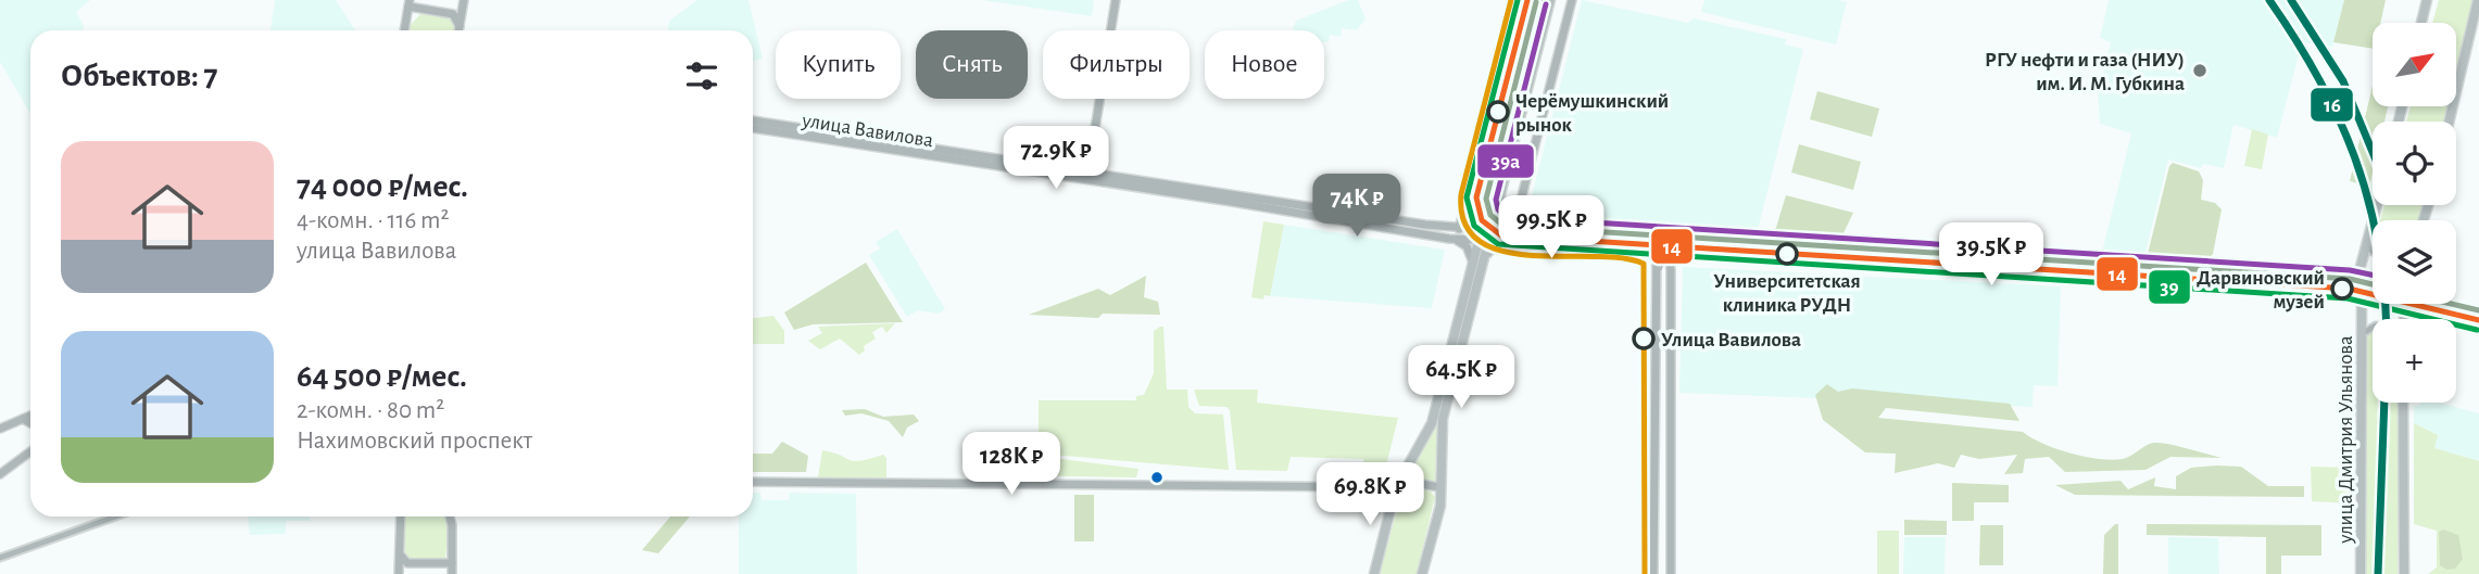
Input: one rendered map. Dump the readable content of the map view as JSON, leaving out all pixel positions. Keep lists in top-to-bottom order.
{
  "streets": {
    "main road": ["улица Вавилова", "улица Дмитрия Ульянова"]
  },
  "crossings": [
    ["улица Вавилова", "улица Дмитрия Ульянова"]
  ],
  "places": [
    "РГУ нефти и газа (НИУ) им. И. М. Губкина",
    "Черёмушкинский рынок",
    "Университетская клиника РУДН",
    "Дарвиновский музей",
    "Улица Вавилова"
  ],
  "lines": [
    "transit line 16",
    "transit line 14",
    "transit line 39",
    "transit line 39а"
  ],
  "north": "top right",
  "page": {
    "map_buttons": "+",
    "chip": [
      "Купить",
      "Снять",
      "Фильтры",
      "Новое"
    ],
    "heading": "Объектов: 7",
    "list": [
      {
        "name": "74 000 ₽/мес.",
        "note": "4-комн. · 116 m² · улица Вавилова"
      },
      {
        "name": "64 500 ₽/мес.",
        "note": "2-комн. · 80 m² · Нахимовский проспект"
      }
    ],
    "price": [
      "72.9K ₽",
      "74K ₽",
      "99.5K ₽",
      "39.5K ₽",
      "64.5K ₽",
      "128K ₽",
      "69.8K ₽"
    ]
  }
}
